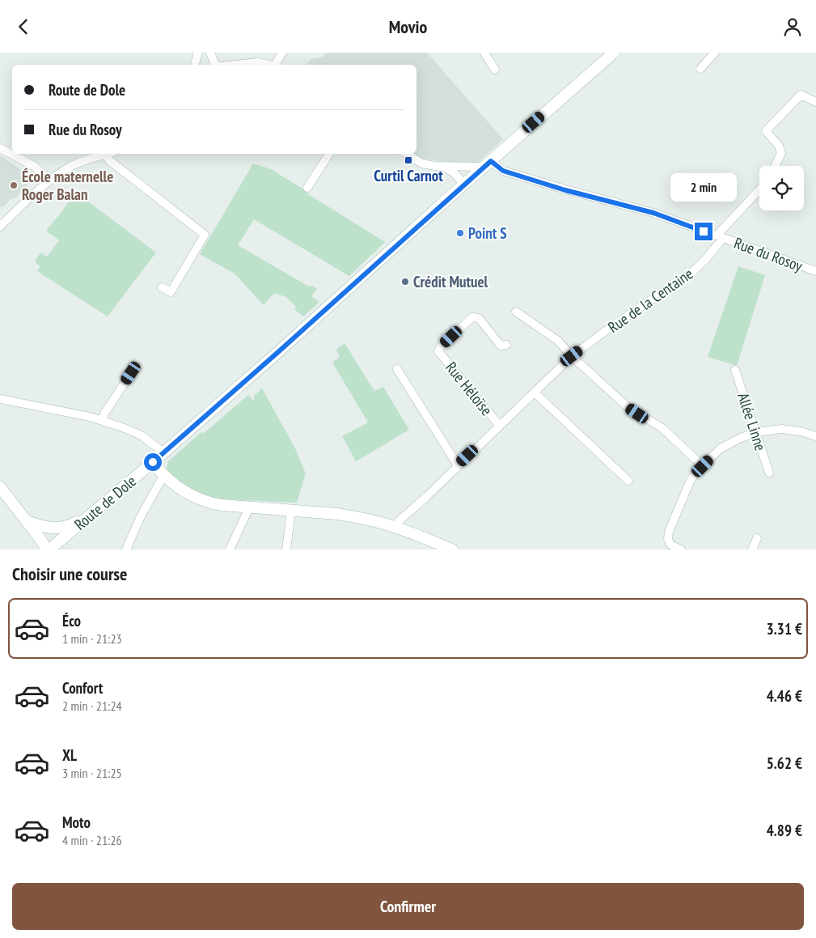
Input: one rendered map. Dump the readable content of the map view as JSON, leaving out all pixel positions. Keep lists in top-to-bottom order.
{
  "streets": {
    "main road": ["Route de Dole"],
    "street": [
      "Rue du Rosoy",
      "Rue de la Centaine",
      "Rue Héloïse",
      "Allée Linne"
    ]
  },
  "crossings": [
    ["Rue du Rosoy", "Rue de la Centaine"],
    ["Rue du Rosoy", "Route de Dole"],
    ["Rue de la Centaine", "Rue Héloïse"]
  ],
  "places": {
    "transit": ["Curtil Carnot"],
    "other": ["École maternelle Roger Balan", "Point S", "Crédit Mutuel"]
  },
  "page": {
    "header": "Movio",
    "banner": ["Route de Dole", "Rue du Rosoy"],
    "bubble": "2 min",
    "heading": "Choisir une course",
    "list": [
      {
        "name": "Éco",
        "note": "1 min · 21:23",
        "value": "3.31 €"
      },
      {
        "name": "Confort",
        "note": "2 min · 21:24",
        "value": "4.46 €"
      },
      {
        "name": "XL",
        "note": "3 min · 21:25",
        "value": "5.62 €"
      },
      {
        "name": "Moto",
        "note": "4 min · 21:26",
        "value": "4.89 €"
      }
    ],
    "buttons": "Confirmer"
  }
}
